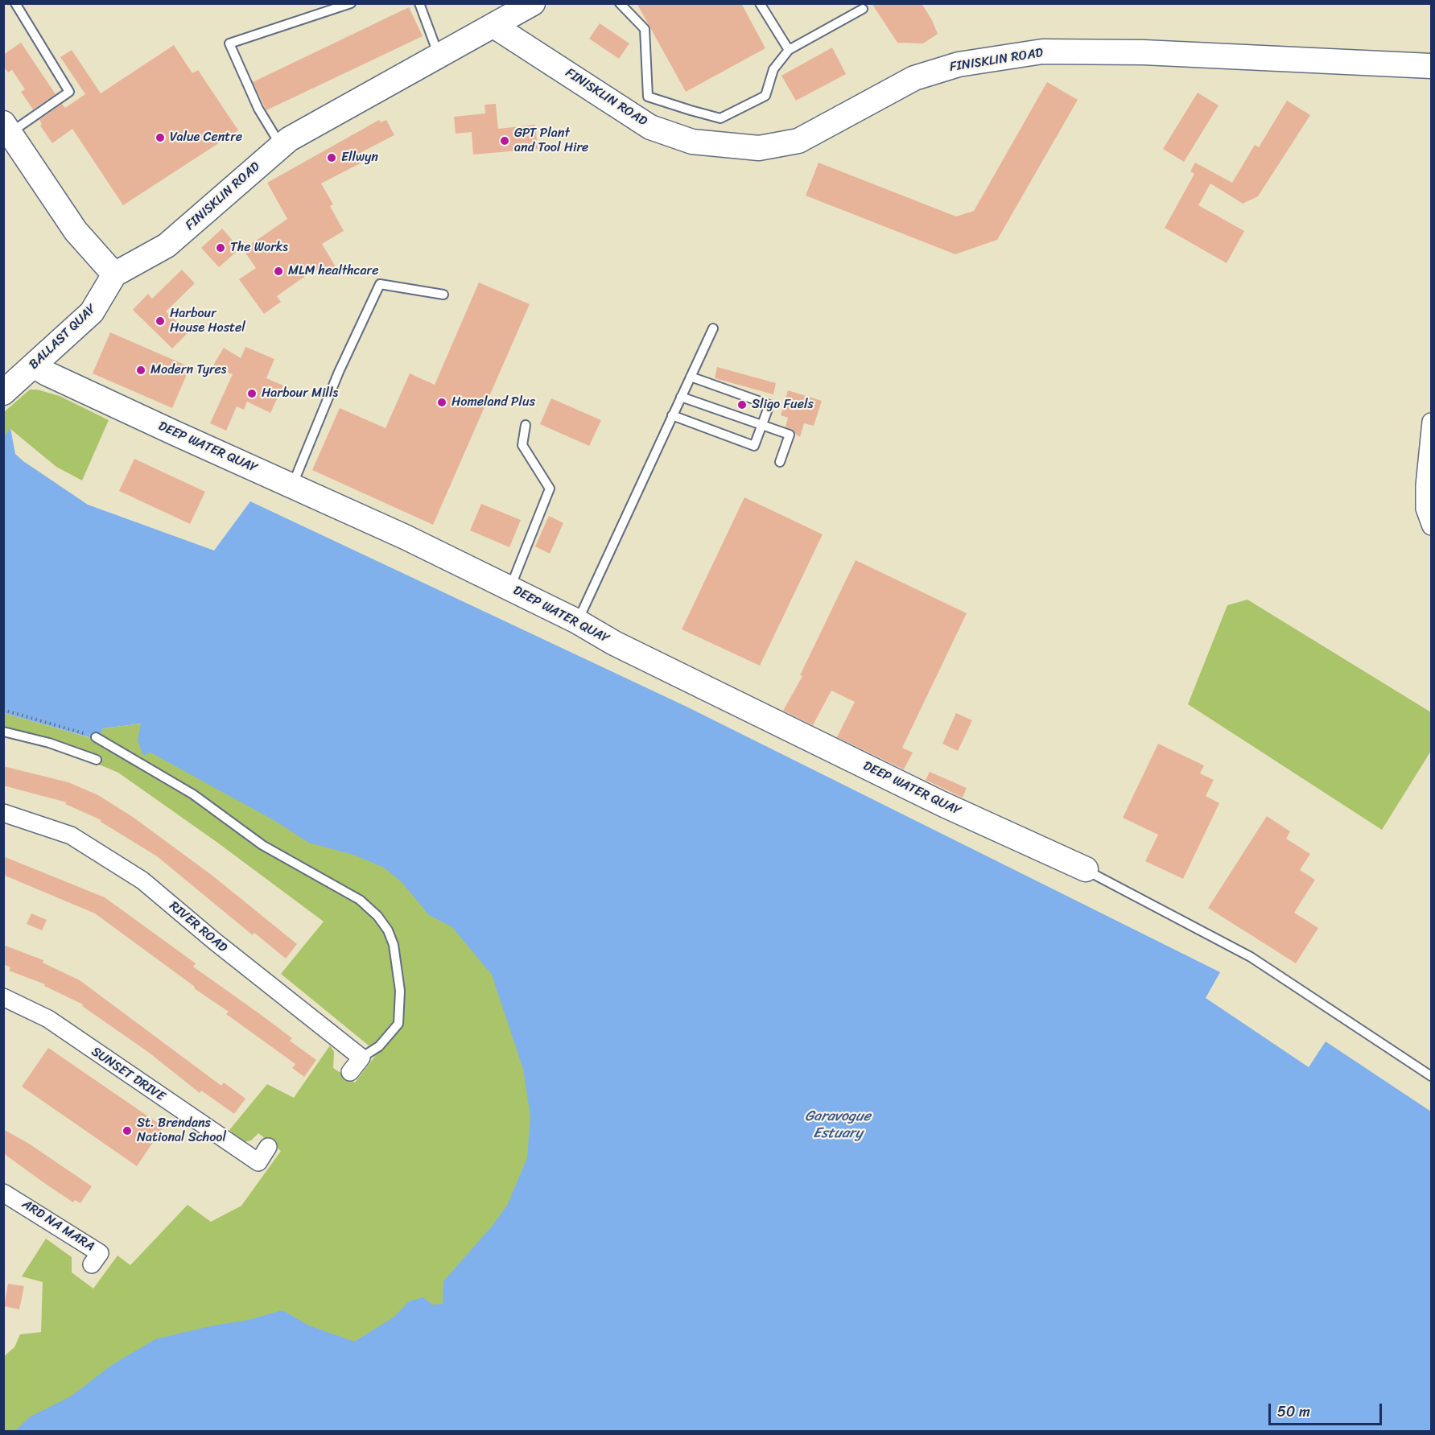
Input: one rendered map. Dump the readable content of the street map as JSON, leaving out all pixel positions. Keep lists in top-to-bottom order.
{
  "streets": {
    "street": [
      "FINISKLIN ROAD",
      "BALLAST QUAY",
      "DEEP WATER QUAY",
      "RIVER ROAD",
      "SUNSET DRIVE",
      "ARD NA MARA"
    ]
  },
  "crossings": [
    ["FINISKLIN ROAD", "BALLAST QUAY"],
    ["BALLAST QUAY", "DEEP WATER QUAY"]
  ],
  "water": ["Garavogue Estuary"],
  "places": [
    "Value Centre",
    "GPT Plant and Tool Hire",
    "Ellwyn",
    "The Works",
    "MLM healthcare",
    "Harbour House Hostel",
    "Modern Tyres",
    "Harbour Mills",
    "Homeland Plus",
    "Sligo Fuels",
    "St. Brendans National School"
  ],
  "scale_bar": "50 m"
}
